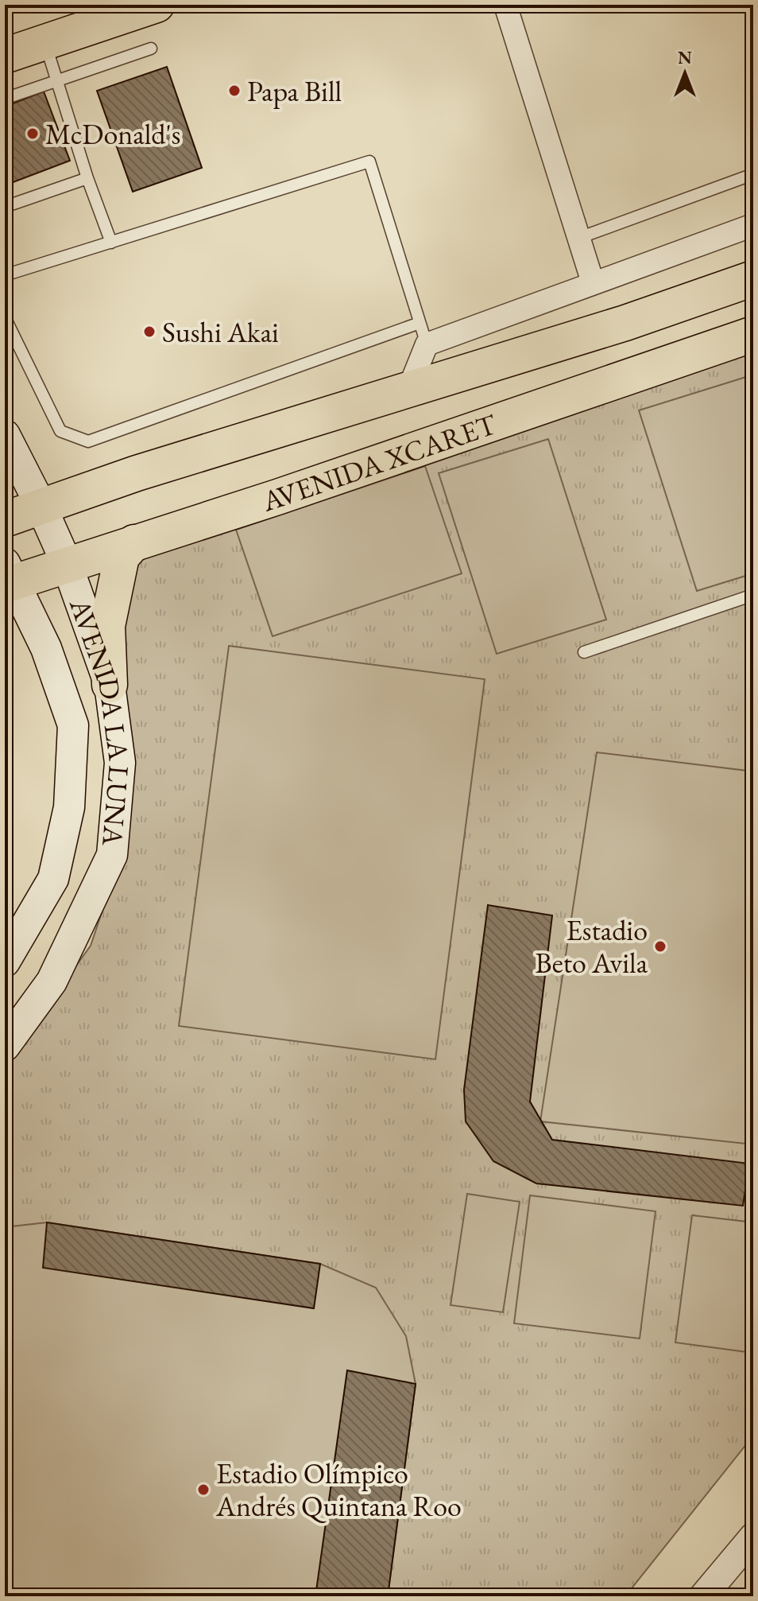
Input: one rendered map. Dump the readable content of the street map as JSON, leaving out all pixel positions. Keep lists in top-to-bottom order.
{
  "streets": {
    "main road": ["AVENIDA XCARET", "AVENIDA LA LUNA"]
  },
  "crossings": [
    ["AVENIDA XCARET", "AVENIDA LA LUNA"]
  ],
  "places": [
    "Papa Bill",
    "McDonald's",
    "Sushi Akai",
    "Estadio Beto Avila",
    "Estadio Olímpico Andrés Quintana Roo"
  ],
  "north": "top"
}
